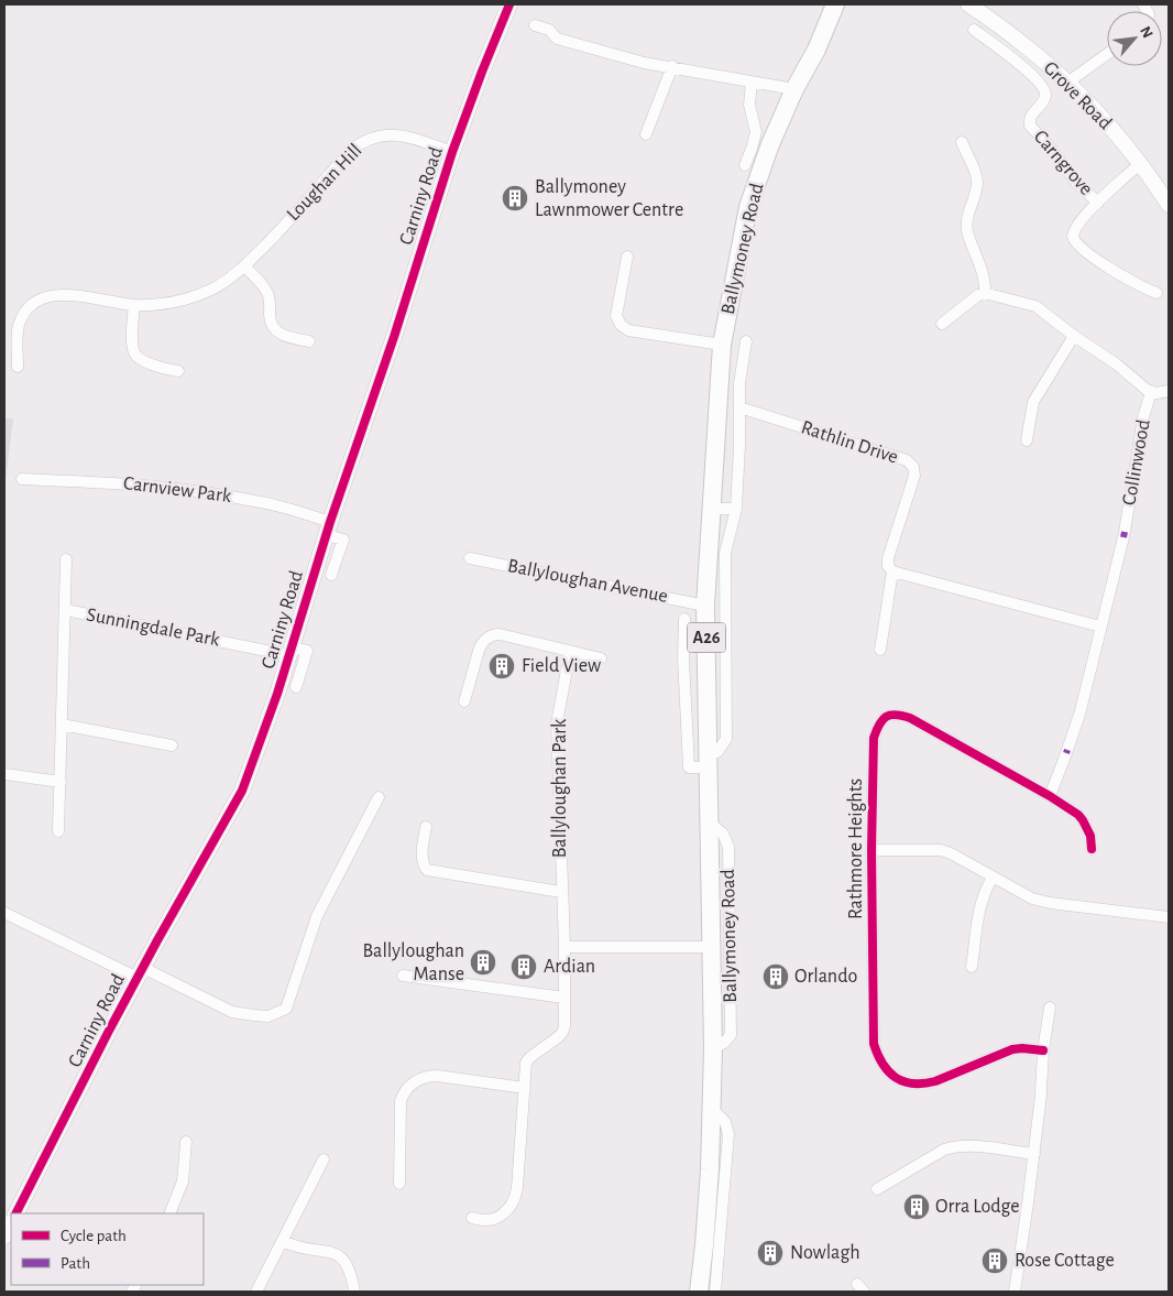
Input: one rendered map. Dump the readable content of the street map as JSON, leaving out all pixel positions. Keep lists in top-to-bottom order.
{
  "streets": {
    "main road": ["Ballymoney Road", "A26"],
    "street": [
      "Grove Road",
      "Carngrove",
      "Loughan Hill",
      "Carniny Road",
      "Rathlin Drive",
      "Collinwood",
      "Carnview Park",
      "Ballyloughan Avenue",
      "Sunningdale Park",
      "Ballyloughan Park",
      "Rathmore Heights"
    ]
  },
  "crossings": [
    ["Grove Road", "Carngrove"],
    ["Loughan Hill", "Carniny Road"],
    ["Carniny Road", "Carnview Park"],
    ["Carniny Road", "Sunningdale Park"],
    ["Ballymoney Road", "Rathlin Drive"],
    ["Ballymoney Road", "Ballyloughan Avenue"]
  ],
  "places": {
    "building": [
      "Ballymoney Lawnmower Centre",
      "Field View",
      "Ballyloughan Manse",
      "Ardian",
      "Orlando",
      "Orra Lodge",
      "Nowlagh",
      "Rose Cottage"
    ]
  },
  "legend": ["Cycle path", "Path"],
  "north": "top right"
}
